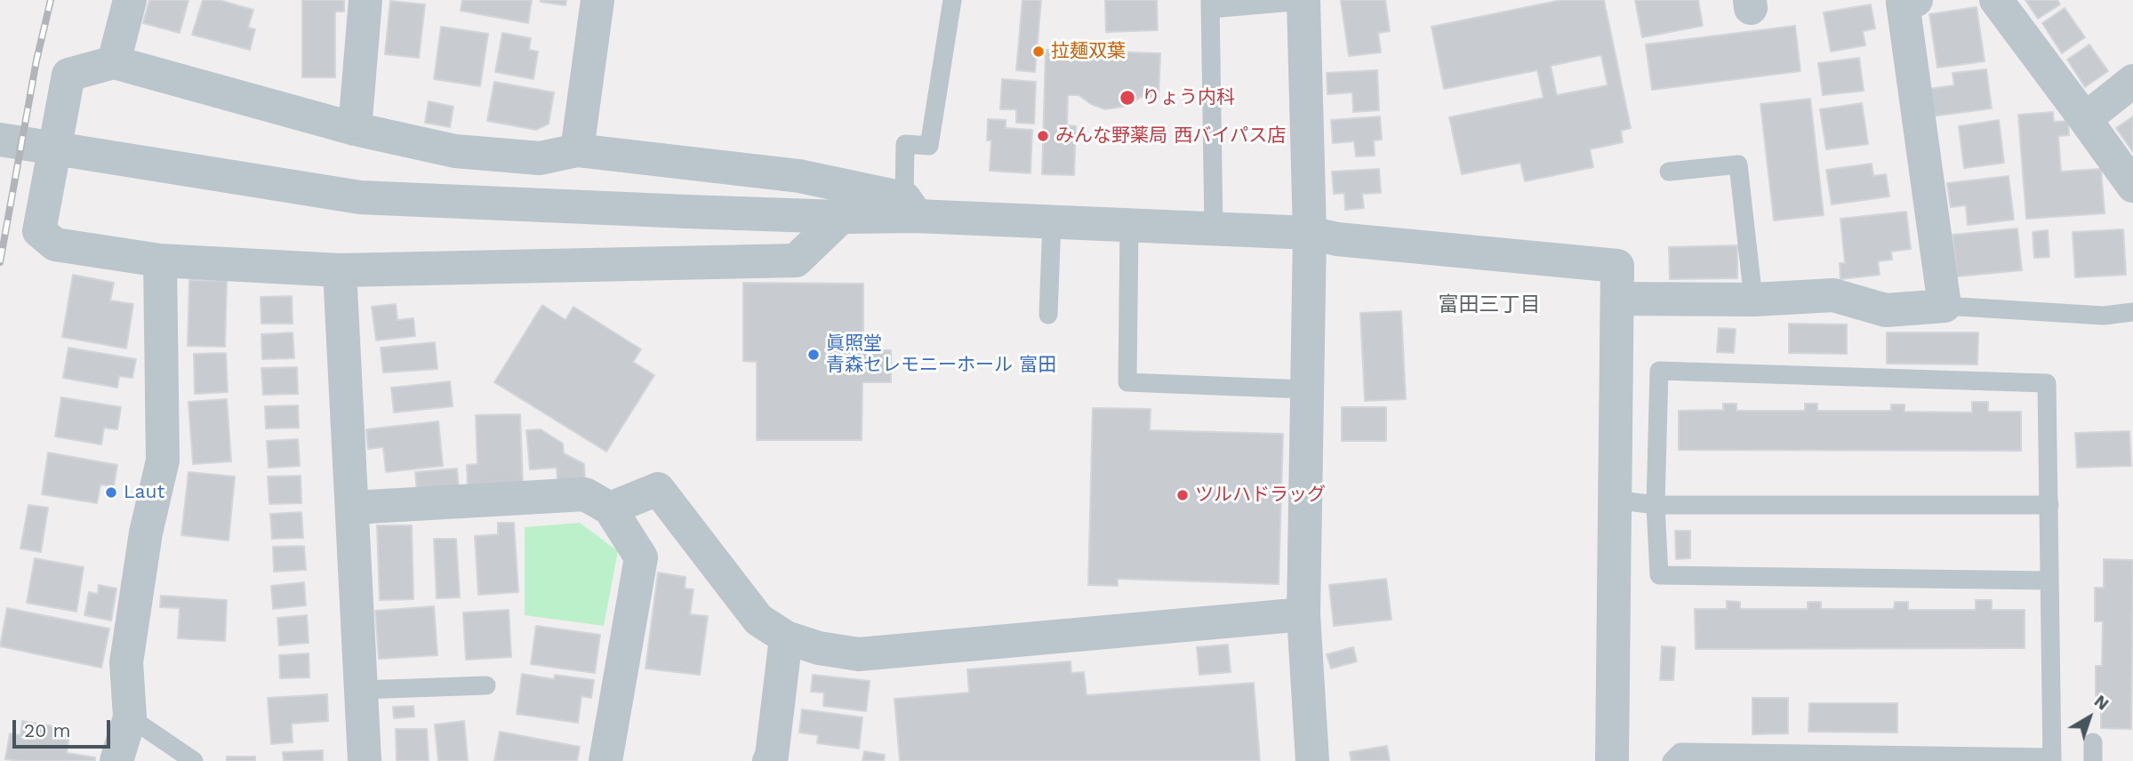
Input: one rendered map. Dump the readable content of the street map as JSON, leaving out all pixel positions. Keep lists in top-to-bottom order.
{
  "districts": ["富田三丁目"],
  "places": [
    "拉麺双葉",
    "りょう内科",
    "みんな野薬局 西バイパス店",
    "眞照堂 青森セレモニーホール 富田",
    "Laut",
    "ツルハドラッグ"
  ],
  "scale_bar": "20 m",
  "north": "top right"
}
